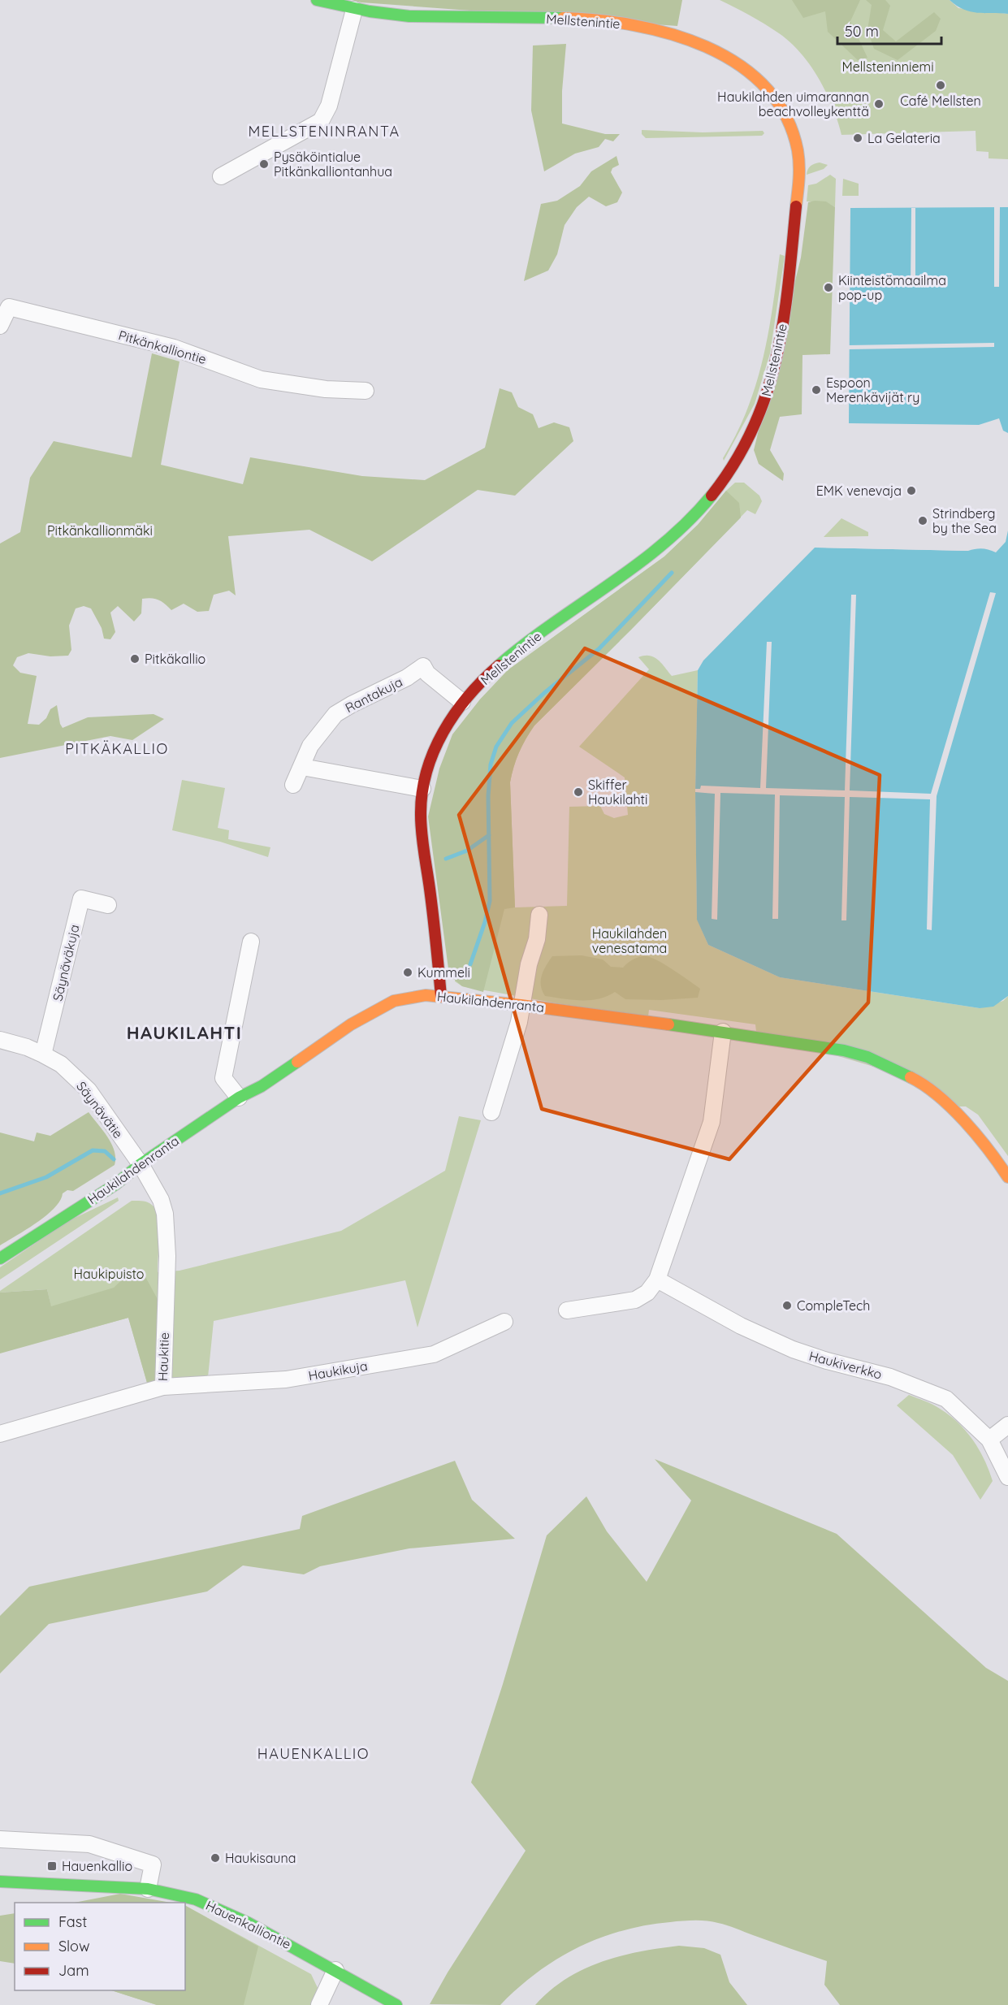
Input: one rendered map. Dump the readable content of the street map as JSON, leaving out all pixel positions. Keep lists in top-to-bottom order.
{
  "streets": {
    "street": [
      "Mellstenintie",
      "Pitkänkalliontie",
      "Rantakuja",
      "Säynäväkuja",
      "Haukilahdenranta",
      "Säynävätie",
      "Haukitie",
      "Haukiverkko",
      "Haukikuja",
      "Hauenkalliontie"
    ]
  },
  "crossings": [
    ["Mellstenintie", "Rantakuja"],
    ["Mellstenintie", "Haukilahdenranta"],
    ["Säynäväkuja", "Säynävätie"],
    ["Haukilahdenranta", "Säynävätie"],
    ["Haukilahdenranta", "Haukitie"],
    ["Säynävätie", "Haukitie"],
    ["Haukitie", "Haukikuja"]
  ],
  "districts": [
    "MELLSTENINRANTA",
    "PITKÄKALLIO",
    "HAUKILAHTI",
    "HAUENKALLIO"
  ],
  "parks": [
    "Mellsteninniemi",
    "Pitkänkallionmäki",
    "Haukilahden venesatama",
    "Haukipuisto"
  ],
  "places": {
    "other": [
      "Café Mellsten",
      "Haukilahden uimarannan beachvolleykenttä",
      "La Gelateria",
      "Pysäköintialue Pitkänkalliontanhua",
      "Kiinteistömaailma pop-up",
      "Espoon Merenkävijät ry",
      "EMK venevaja",
      "Strindberg by the Sea",
      "Pitkäkallio",
      "Skiffer Haukilahti",
      "Kummeli",
      "CompleTech",
      "Haukisauna"
    ],
    "transit": ["Hauenkallio"]
  },
  "legend": ["Fast", "Slow", "Jam"],
  "scale_bar": "50 m"
}
